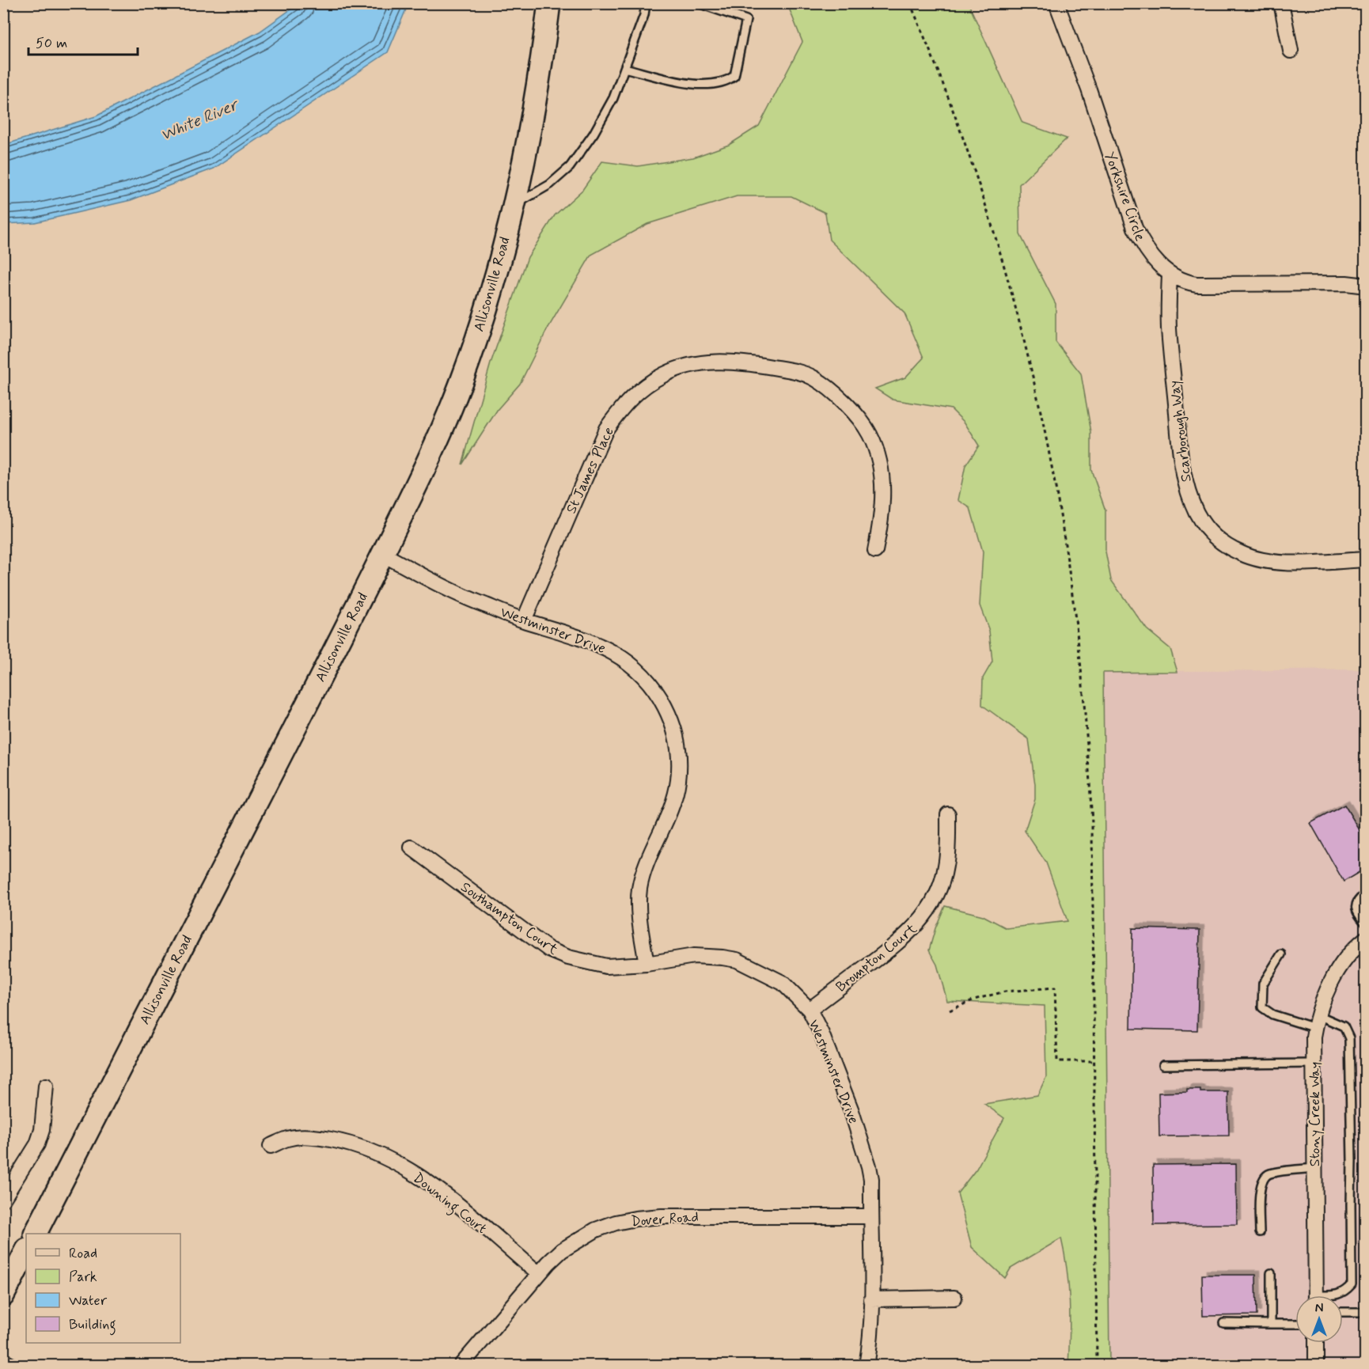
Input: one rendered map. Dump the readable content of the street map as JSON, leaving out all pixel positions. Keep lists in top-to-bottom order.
{
  "streets": {
    "main road": ["Allisonville Road"],
    "street": [
      "Yorkshire Circle",
      "Scarborough Way",
      "St James Place",
      "Westminster Drive",
      "Southampton Court",
      "Brompton Court",
      "Stony Creek Way",
      "Downing Court",
      "Dover Road"
    ]
  },
  "crossings": [
    ["Yorkshire Circle", "Scarborough Way"],
    ["Allisonville Road", "Westminster Drive"],
    ["St James Place", "Westminster Drive"],
    ["Westminster Drive", "Southampton Court"],
    ["Westminster Drive", "Brompton Court"],
    ["Westminster Drive", "Dover Road"],
    ["Downing Court", "Dover Road"]
  ],
  "water": ["White River"],
  "legend": [
    "Road",
    "Park",
    "Water",
    "Building"
  ],
  "scale_bar": "50 m",
  "north": "top"
}
